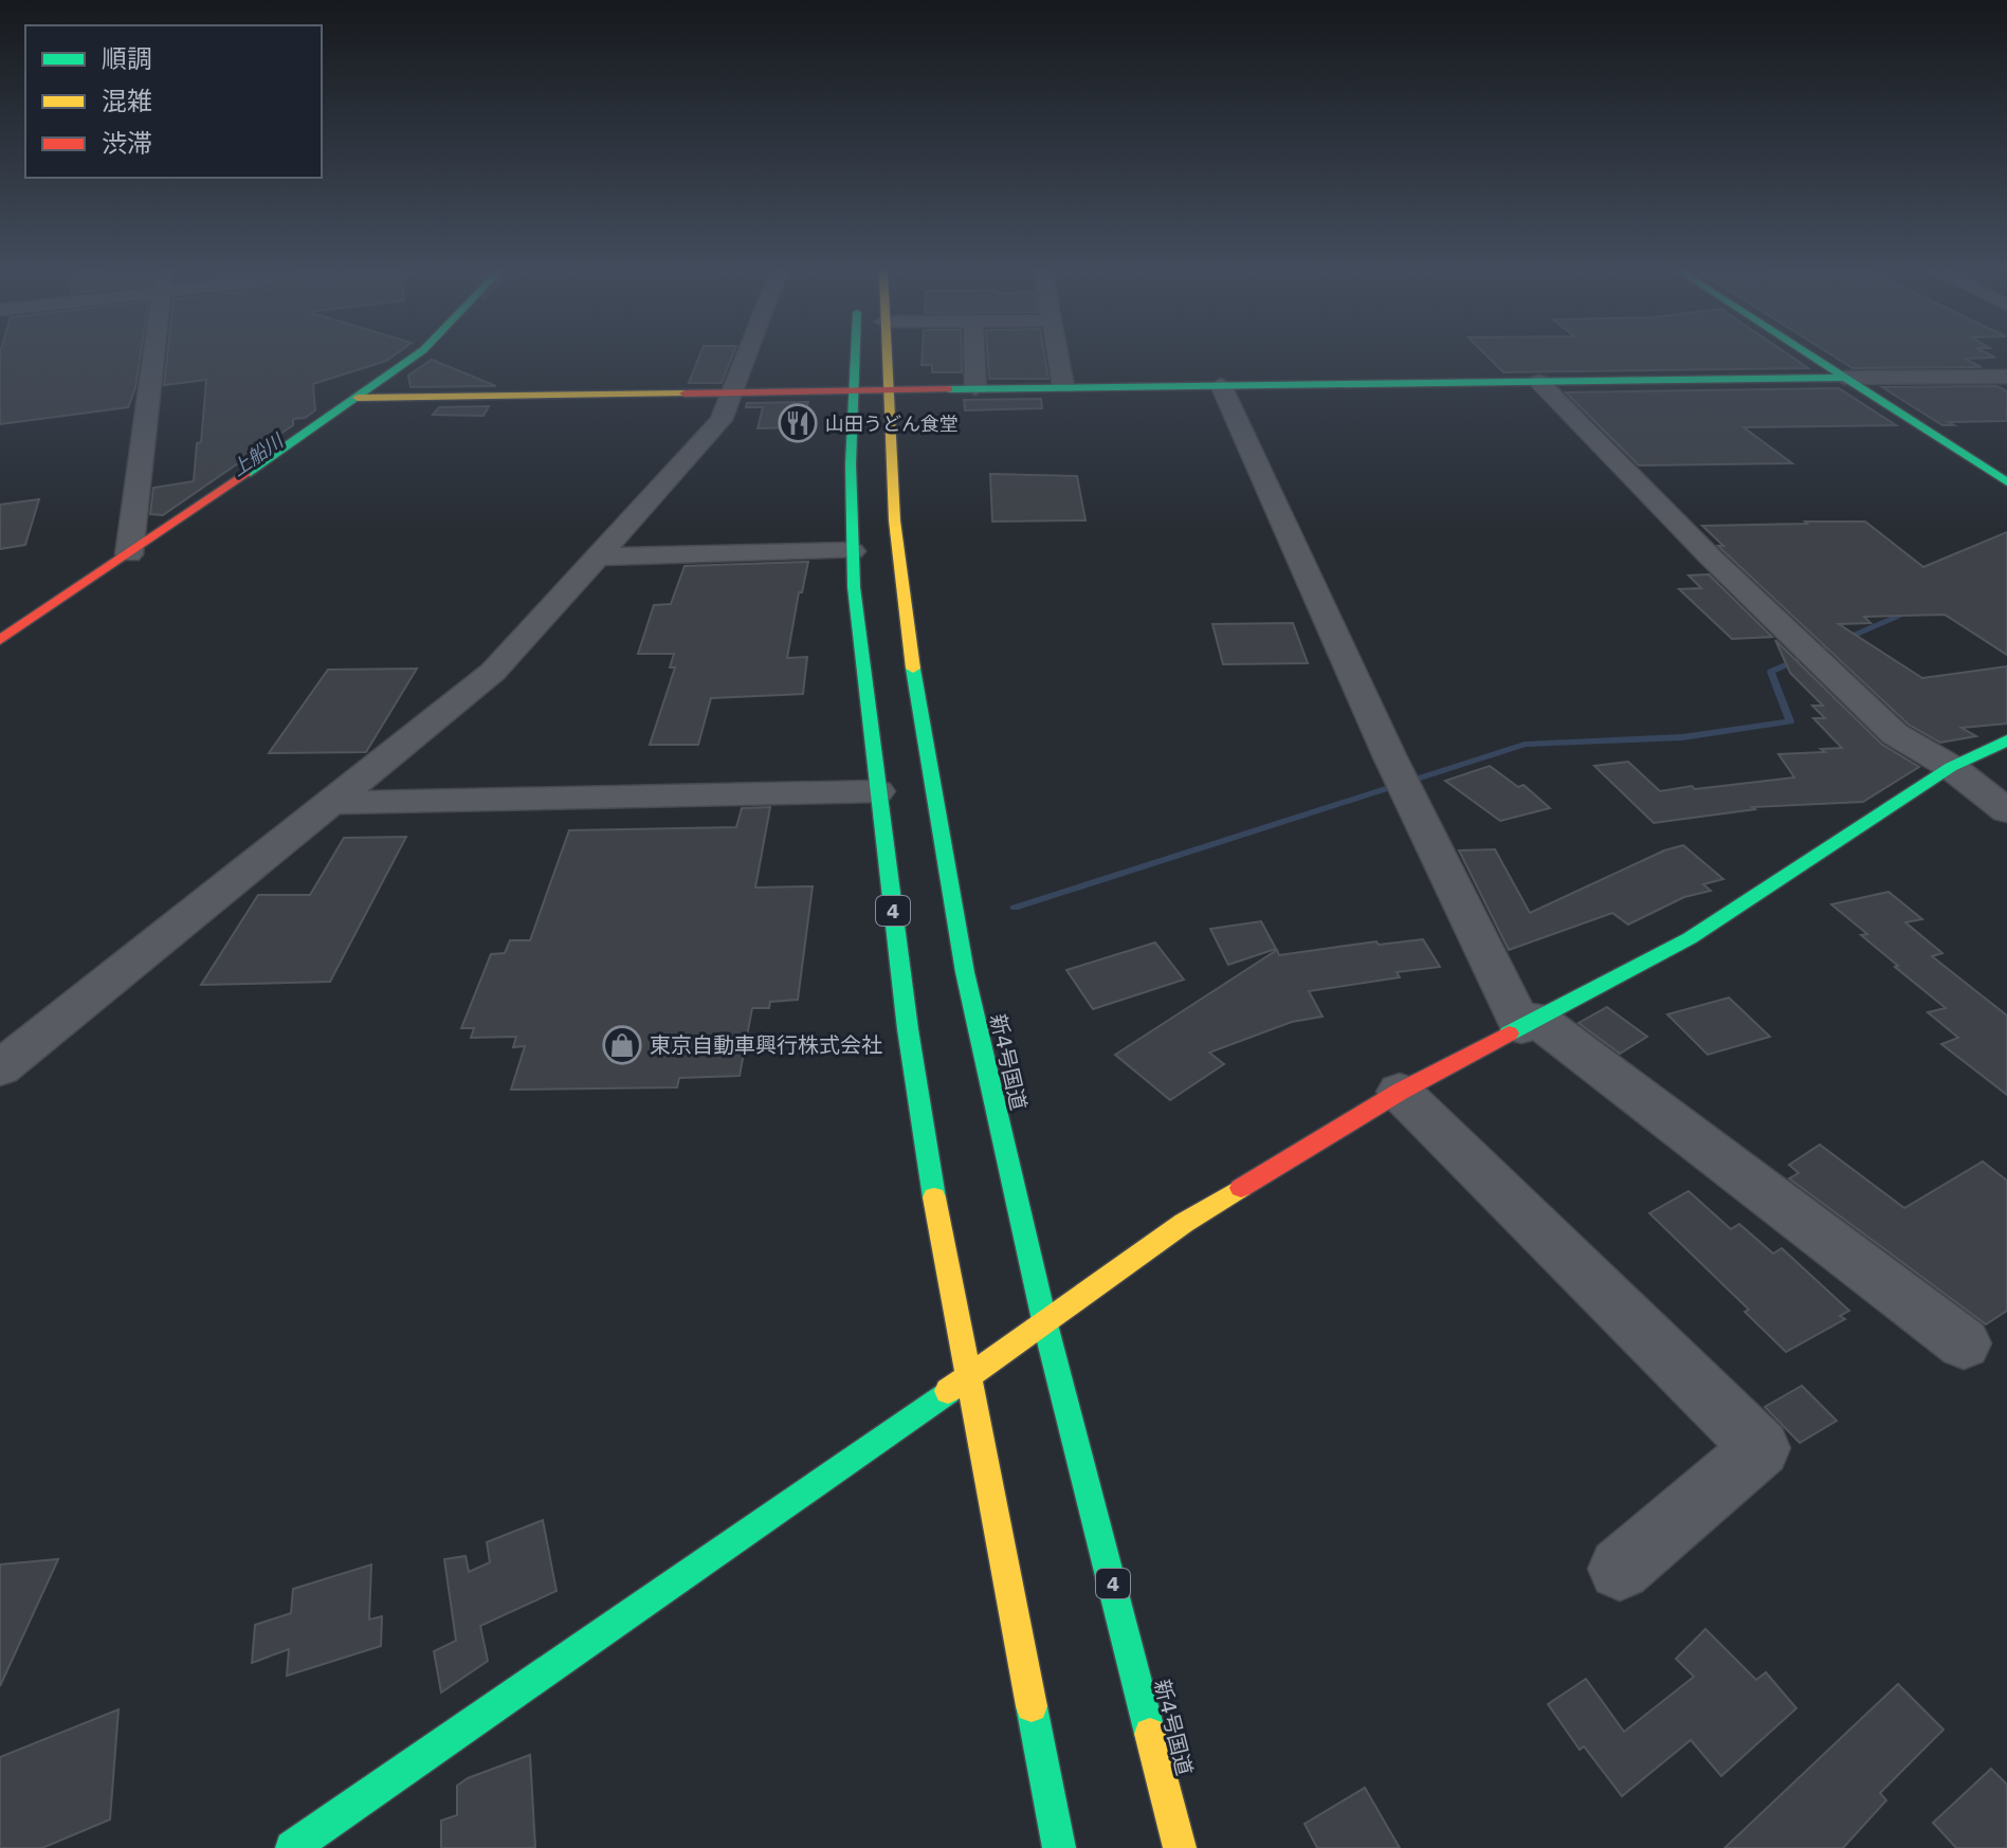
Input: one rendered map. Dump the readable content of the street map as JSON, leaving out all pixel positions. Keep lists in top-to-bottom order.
{
  "streets": {
    "main road": ["4", "新4号国道"]
  },
  "water": ["上船川"],
  "places": {
    "restaurant": ["山田うどん食堂"],
    "shop": ["東京自動車興行株式会社"]
  },
  "legend": ["順調", "混雑", "渋滞"]
}
